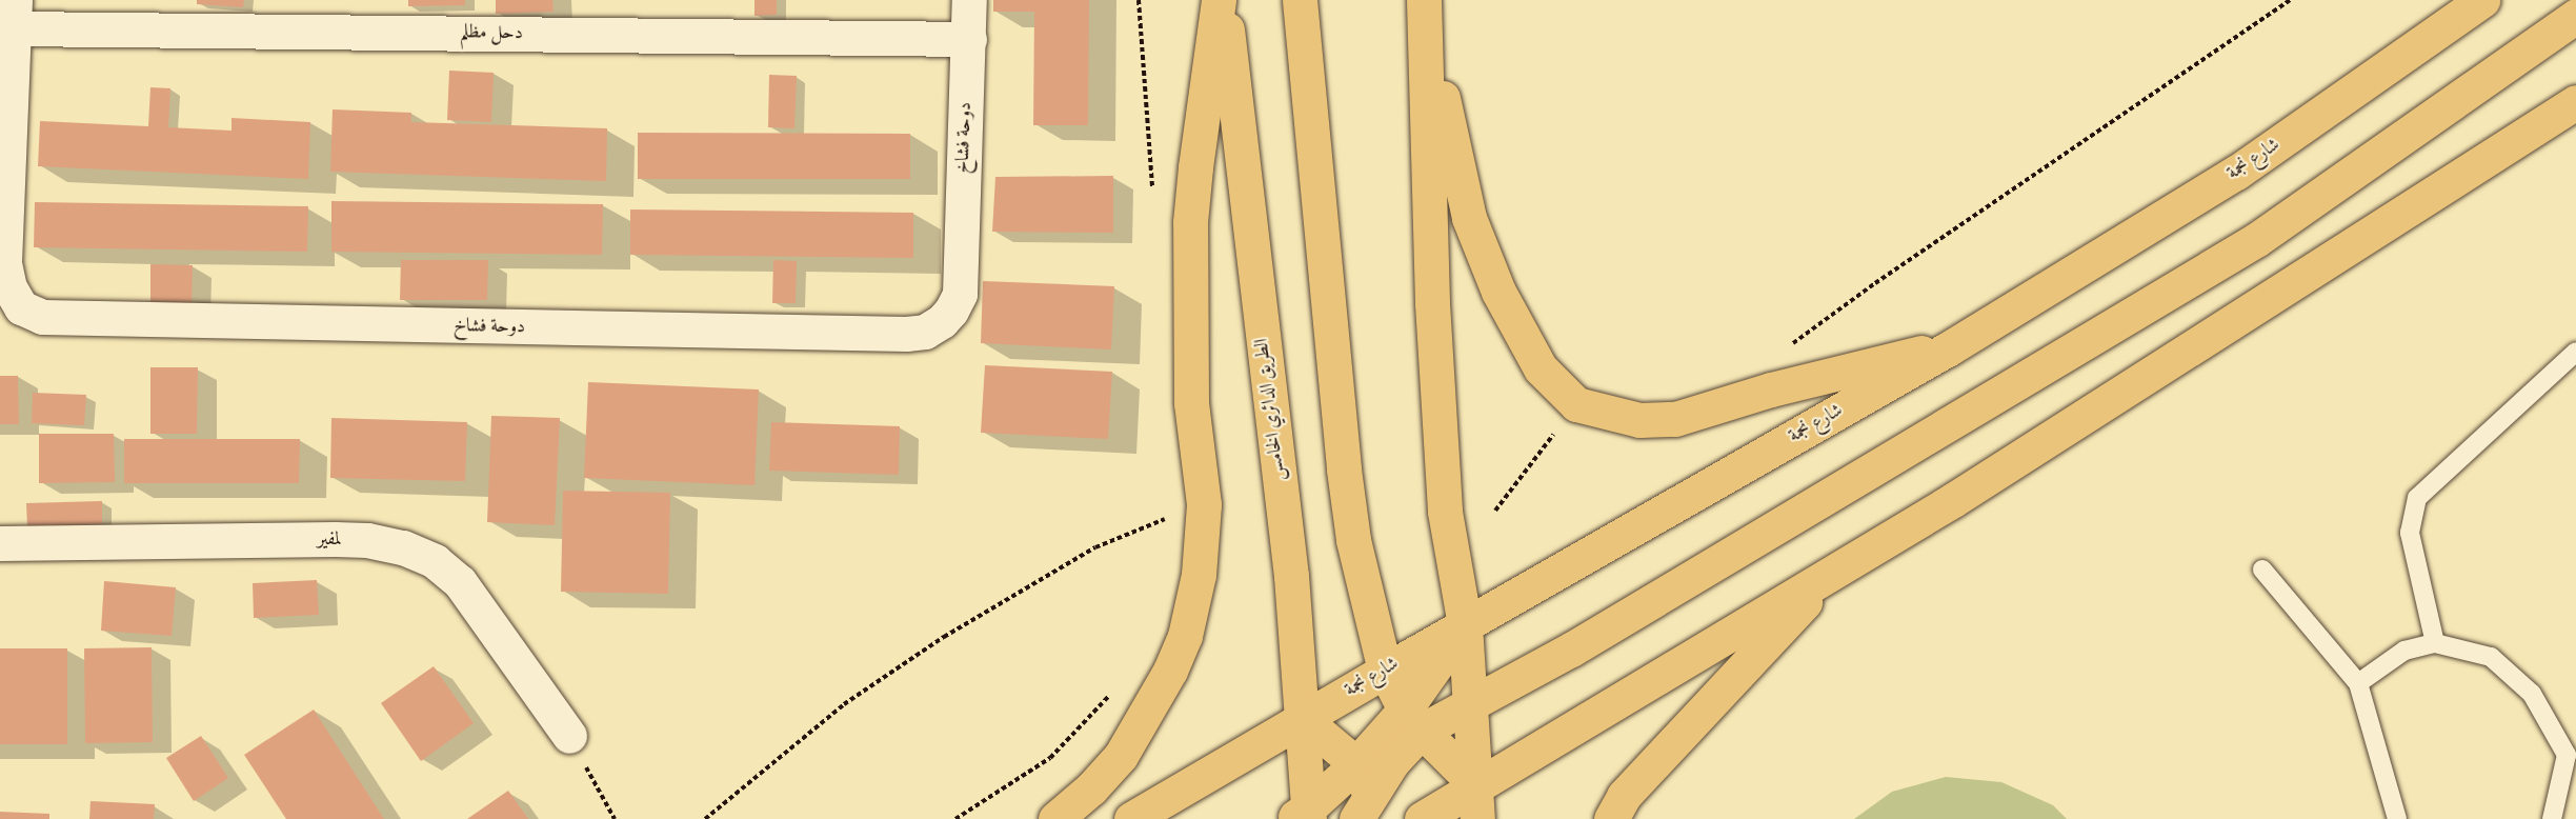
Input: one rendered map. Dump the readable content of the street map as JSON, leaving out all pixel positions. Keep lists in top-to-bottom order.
{
  "streets": {
    "main road": ["شارع نجمة", "الطريق الدائري الخامس"],
    "street": ["دحل مظلم", "دوحة فشاخ", "لمفير"]
  },
  "crossings": [
    ["دحل مظلم", "دوحة فشاخ"],
    ["شارع نجمة", "الطريق الدائري الخامس"]
  ]
}
